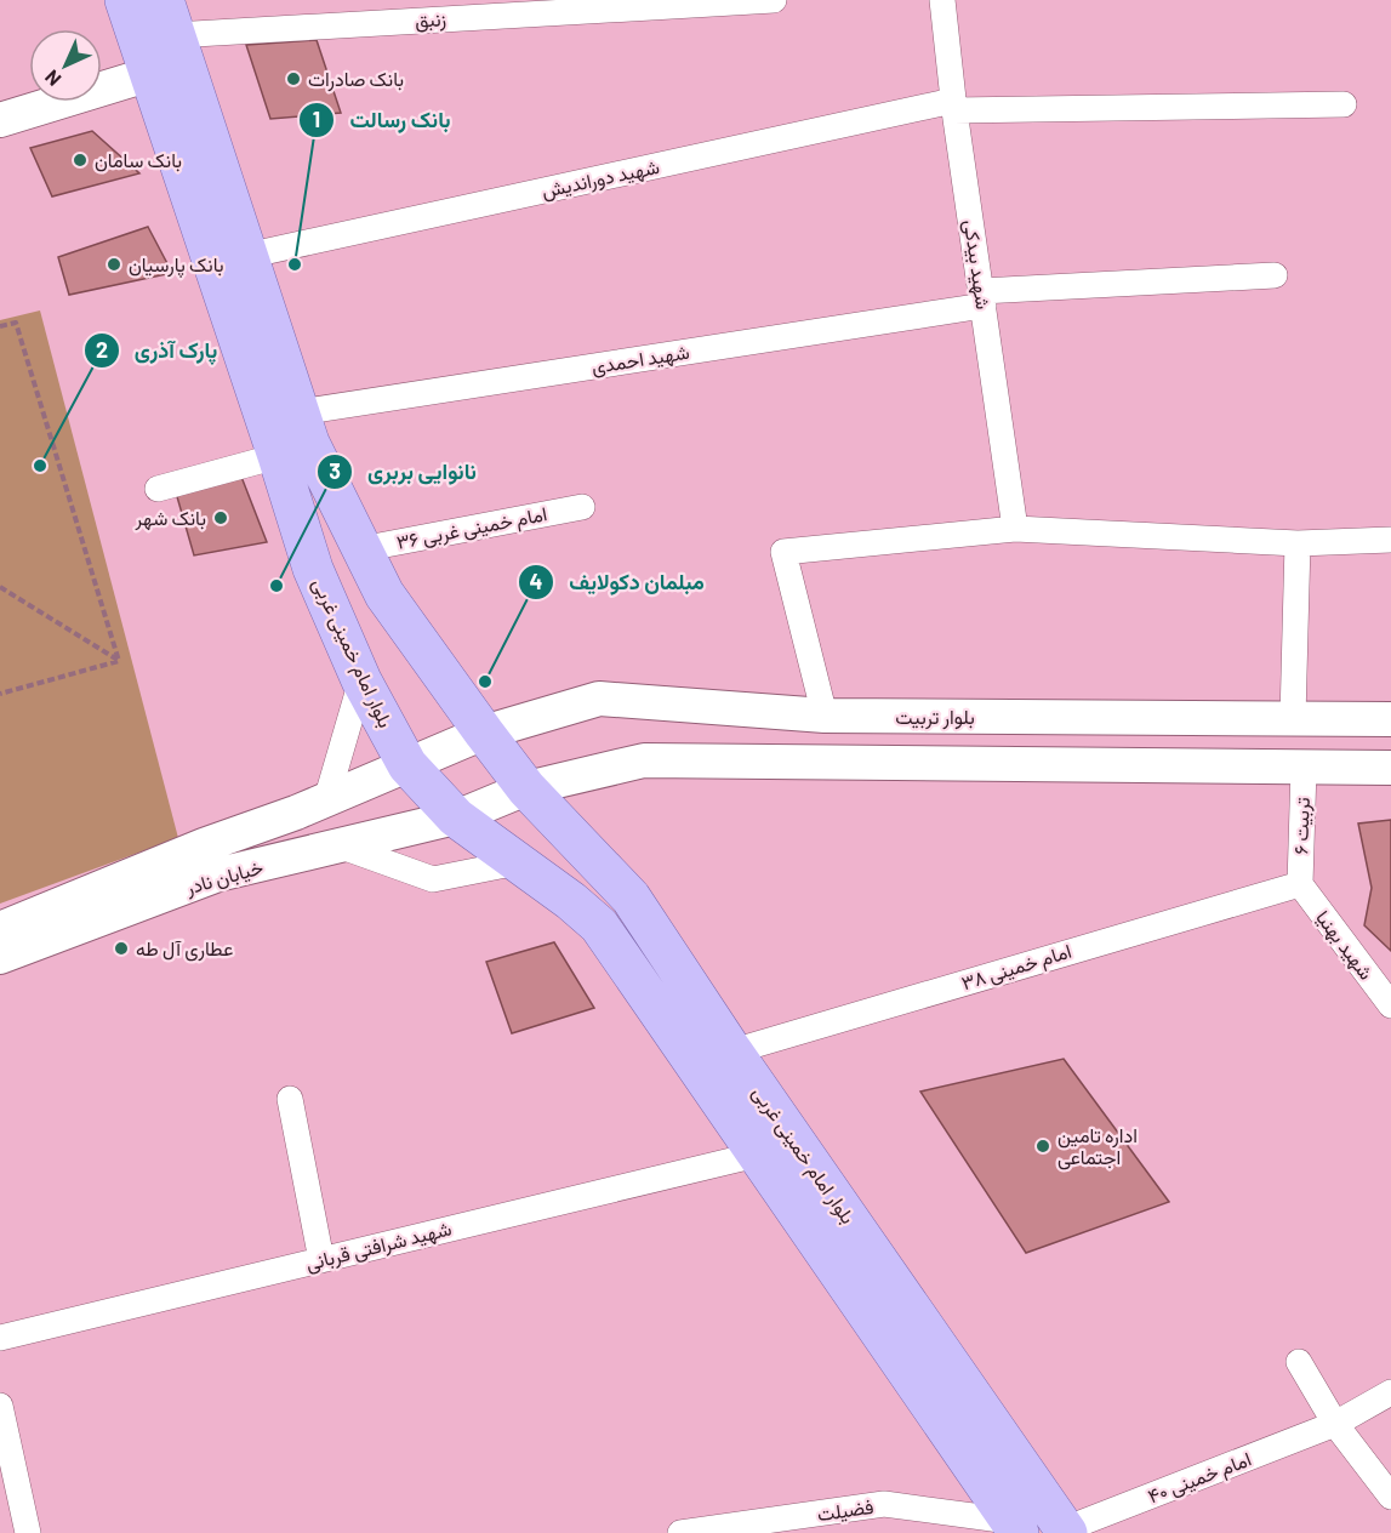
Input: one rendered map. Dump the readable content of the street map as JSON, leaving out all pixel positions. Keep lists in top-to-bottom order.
{
  "streets": {
    "main road": ["بلوار امام خمینی غربی", "بلوار تربیت", "خیابان نادر"],
    "street": [
      "زنبق",
      "شهید دوراندیش",
      "شهید بیدکی",
      "شهید احمدی",
      "امام خمینی غربی ۳۶",
      "تربیت ۶",
      "شهید بهنیا",
      "۳۸ امام خمینی",
      "شهید شرافتی قربانی",
      "امام خمینی ۴۰",
      "فضیلت"
    ]
  },
  "crossings": [
    ["شهید دوراندیش", "شهید بیدکی"],
    ["شهید بیدکی", "شهید احمدی"],
    ["بلوار امام خمینی غربی", "بلوار تربیت"],
    ["بلوار امام خمینی غربی", "خیابان نادر"],
    ["بلوار امام خمینی غربی", "۳۸ امام خمینی"],
    ["بلوار امام خمینی غربی", "شهید شرافتی قربانی"],
    ["بلوار امام خمینی غربی", "امام خمینی ۴۰"],
    ["بلوار امام خمینی غربی", "فضیلت"],
    ["بلوار تربیت", "خیابان نادر"],
    ["تربیت ۶", "شهید بهنیا"],
    ["تربیت ۶", "۳۸ امام خمینی"],
    ["شهید بهنیا", "۳۸ امام خمینی"]
  ],
  "places": [
    "بانک صادرات",
    "بانک سامان",
    "بانک پارسیان",
    "بانک رسالت",
    "پارک آذری",
    "بانک شهر",
    "نانوایی بربری",
    "مبلمان دکولایف",
    "عطاری آل طه",
    "اداره تامین اجتماعی"
  ],
  "north": "bottom left"
}
